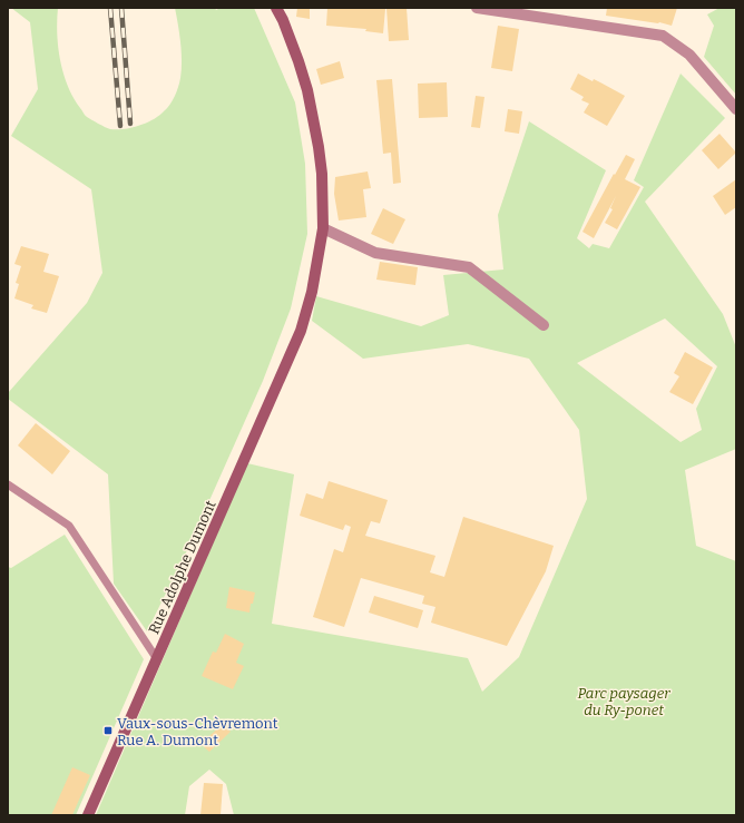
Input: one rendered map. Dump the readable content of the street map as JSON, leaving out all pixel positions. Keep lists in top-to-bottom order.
{
  "streets": {
    "main road": ["Rue Adolphe Dumont"]
  },
  "parks": ["Parc paysager du Ry-ponet"],
  "places": {
    "transit": ["Vaux-sous-Chèvremont Rue A. Dumont"]
  }
}
